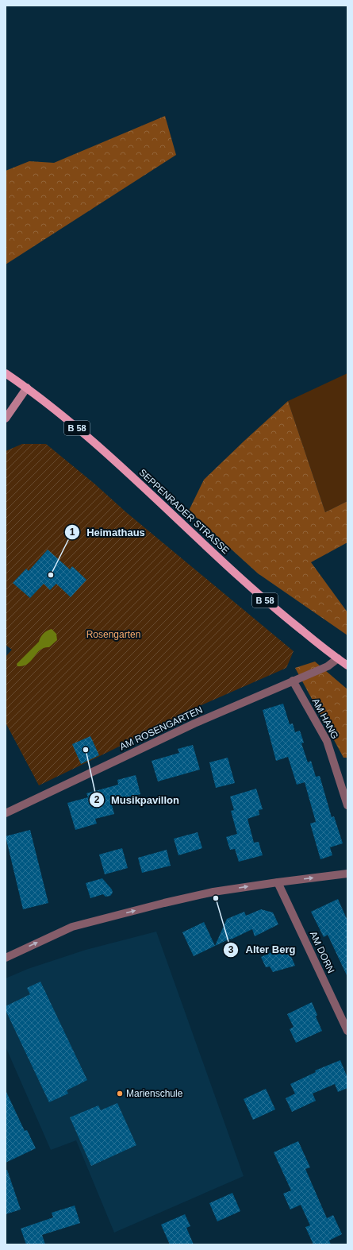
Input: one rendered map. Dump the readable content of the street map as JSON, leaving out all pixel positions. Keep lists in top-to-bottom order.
{
  "streets": {
    "main road": ["B 58", "SEPPENRADER STRASSE"],
    "street": ["AM HANG", "AM ROSENGARTEN", "AM DORN"]
  },
  "crossings": [
    ["SEPPENRADER STRASSE", "AM ROSENGARTEN"],
    ["AM HANG", "AM ROSENGARTEN"]
  ],
  "parks": ["Rosengarten"],
  "places": [
    "Heimathaus",
    "Musikpavillon",
    "Alter Berg",
    "Marienschule"
  ]
}
